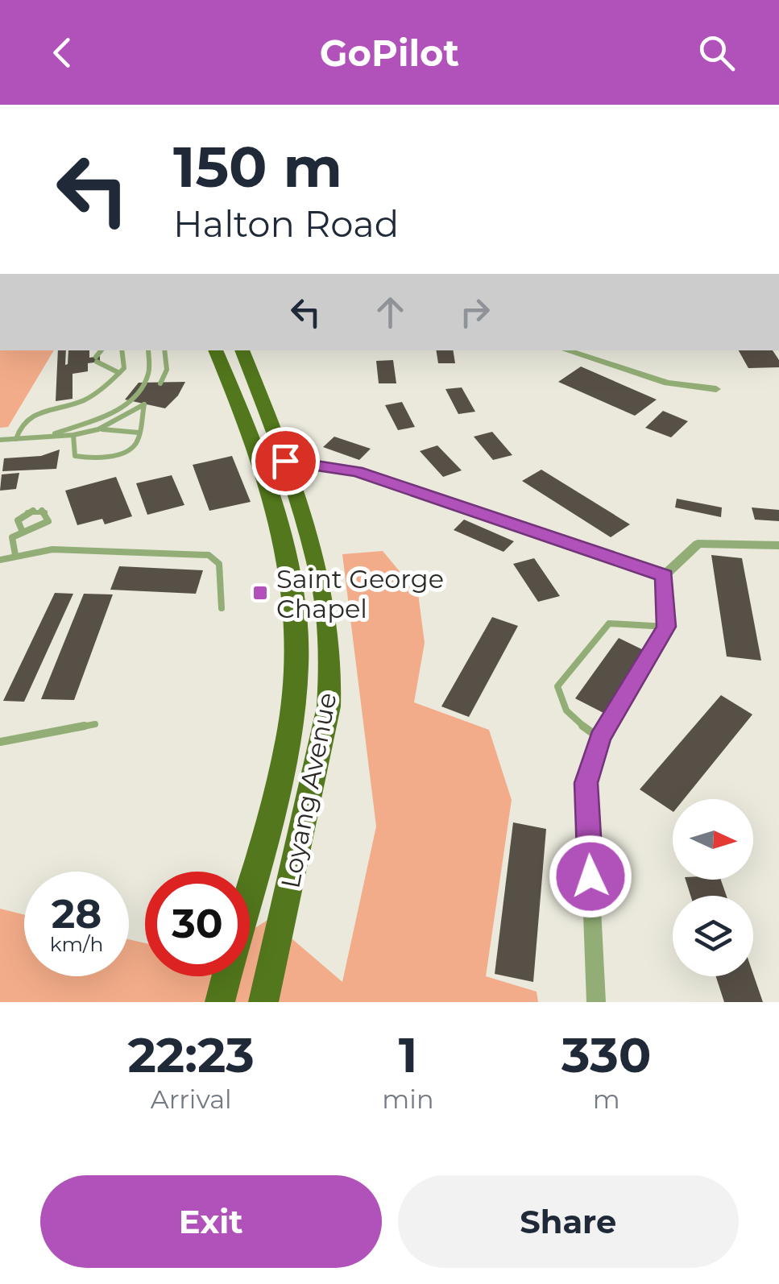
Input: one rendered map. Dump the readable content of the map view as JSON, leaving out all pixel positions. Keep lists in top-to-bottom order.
{
  "streets": {
    "main road": ["Loyang Avenue"]
  },
  "places": {
    "transit": ["Saint George Chapel"]
  },
  "north": "right",
  "page": {
    "header": "GoPilot",
    "turn": ["150 m", "Halton Road"],
    "speed": "28 km/h",
    "limit": "30",
    "eta": [
      "22:23",
      "Arrival",
      "1",
      "min",
      "330",
      "m"
    ],
    "buttons": ["Exit", "Share"]
  }
}
